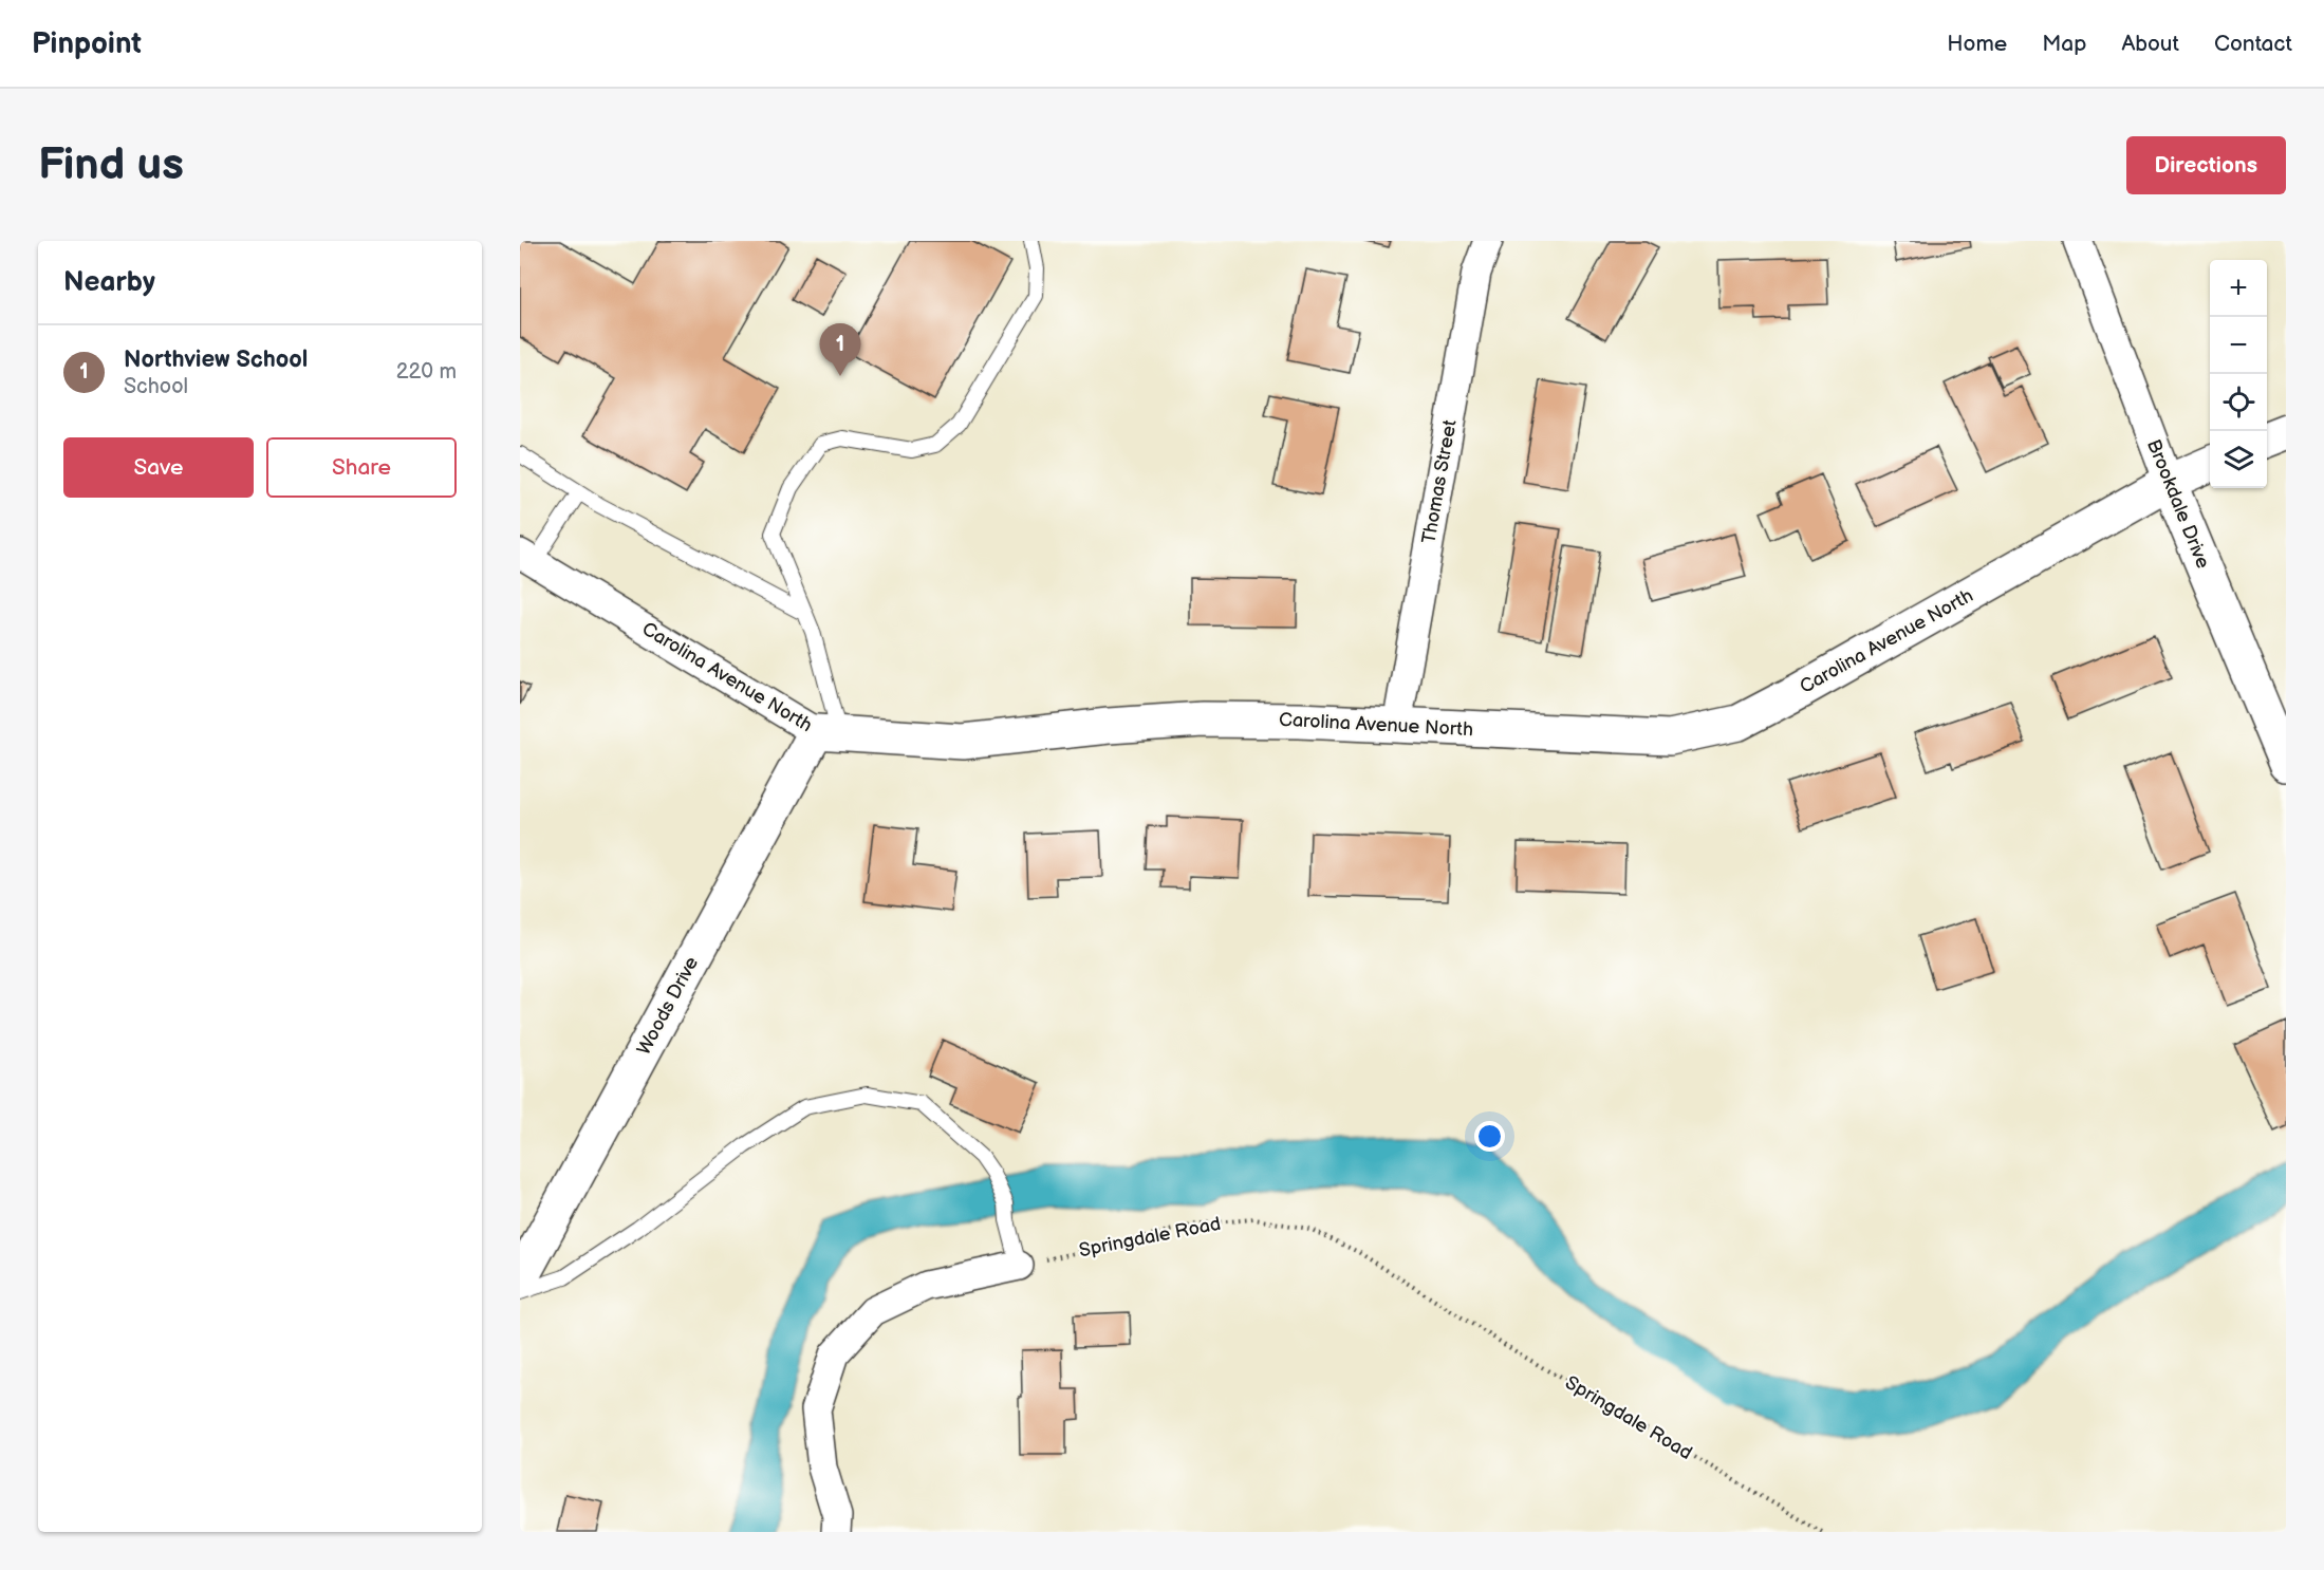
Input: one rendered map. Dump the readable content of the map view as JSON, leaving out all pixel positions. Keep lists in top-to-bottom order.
{
  "streets": {
    "street": [
      "Thomas Street",
      "Brookdale Drive",
      "Carolina Avenue North",
      "Woods Drive"
    ],
    "path": ["Springdale Road"]
  },
  "crossings": [
    ["Thomas Street", "Carolina Avenue North"],
    ["Brookdale Drive", "Carolina Avenue North"],
    ["Carolina Avenue North", "Woods Drive"]
  ],
  "page": {
    "header": "Pinpoint",
    "nav": [
      "Home",
      "Map",
      "About",
      "Contact"
    ],
    "buttons": [
      "Directions",
      ["Save", "Share"]
    ],
    "title": "Find us",
    "heading": "Nearby",
    "map_buttons": ["+", "−"],
    "list": [
      {
        "mark": "1",
        "name": "Northview School",
        "note": "School",
        "value": "220 m"
      }
    ],
    "pins": "1"
  }
}
